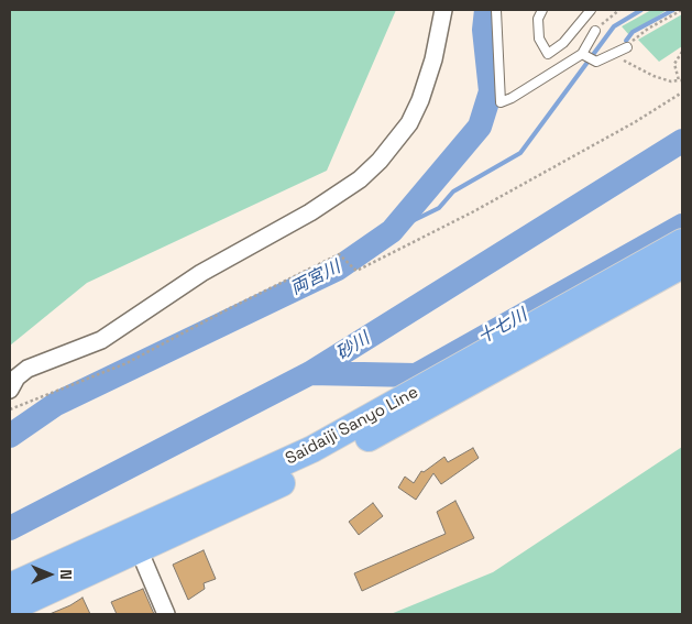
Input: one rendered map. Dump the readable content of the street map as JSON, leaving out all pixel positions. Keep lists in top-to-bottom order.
{
  "streets": {
    "main road": ["Saidaiji Sanyo Line"]
  },
  "water": ["両宮川", "十七川", "砂川"],
  "north": "right"
}
